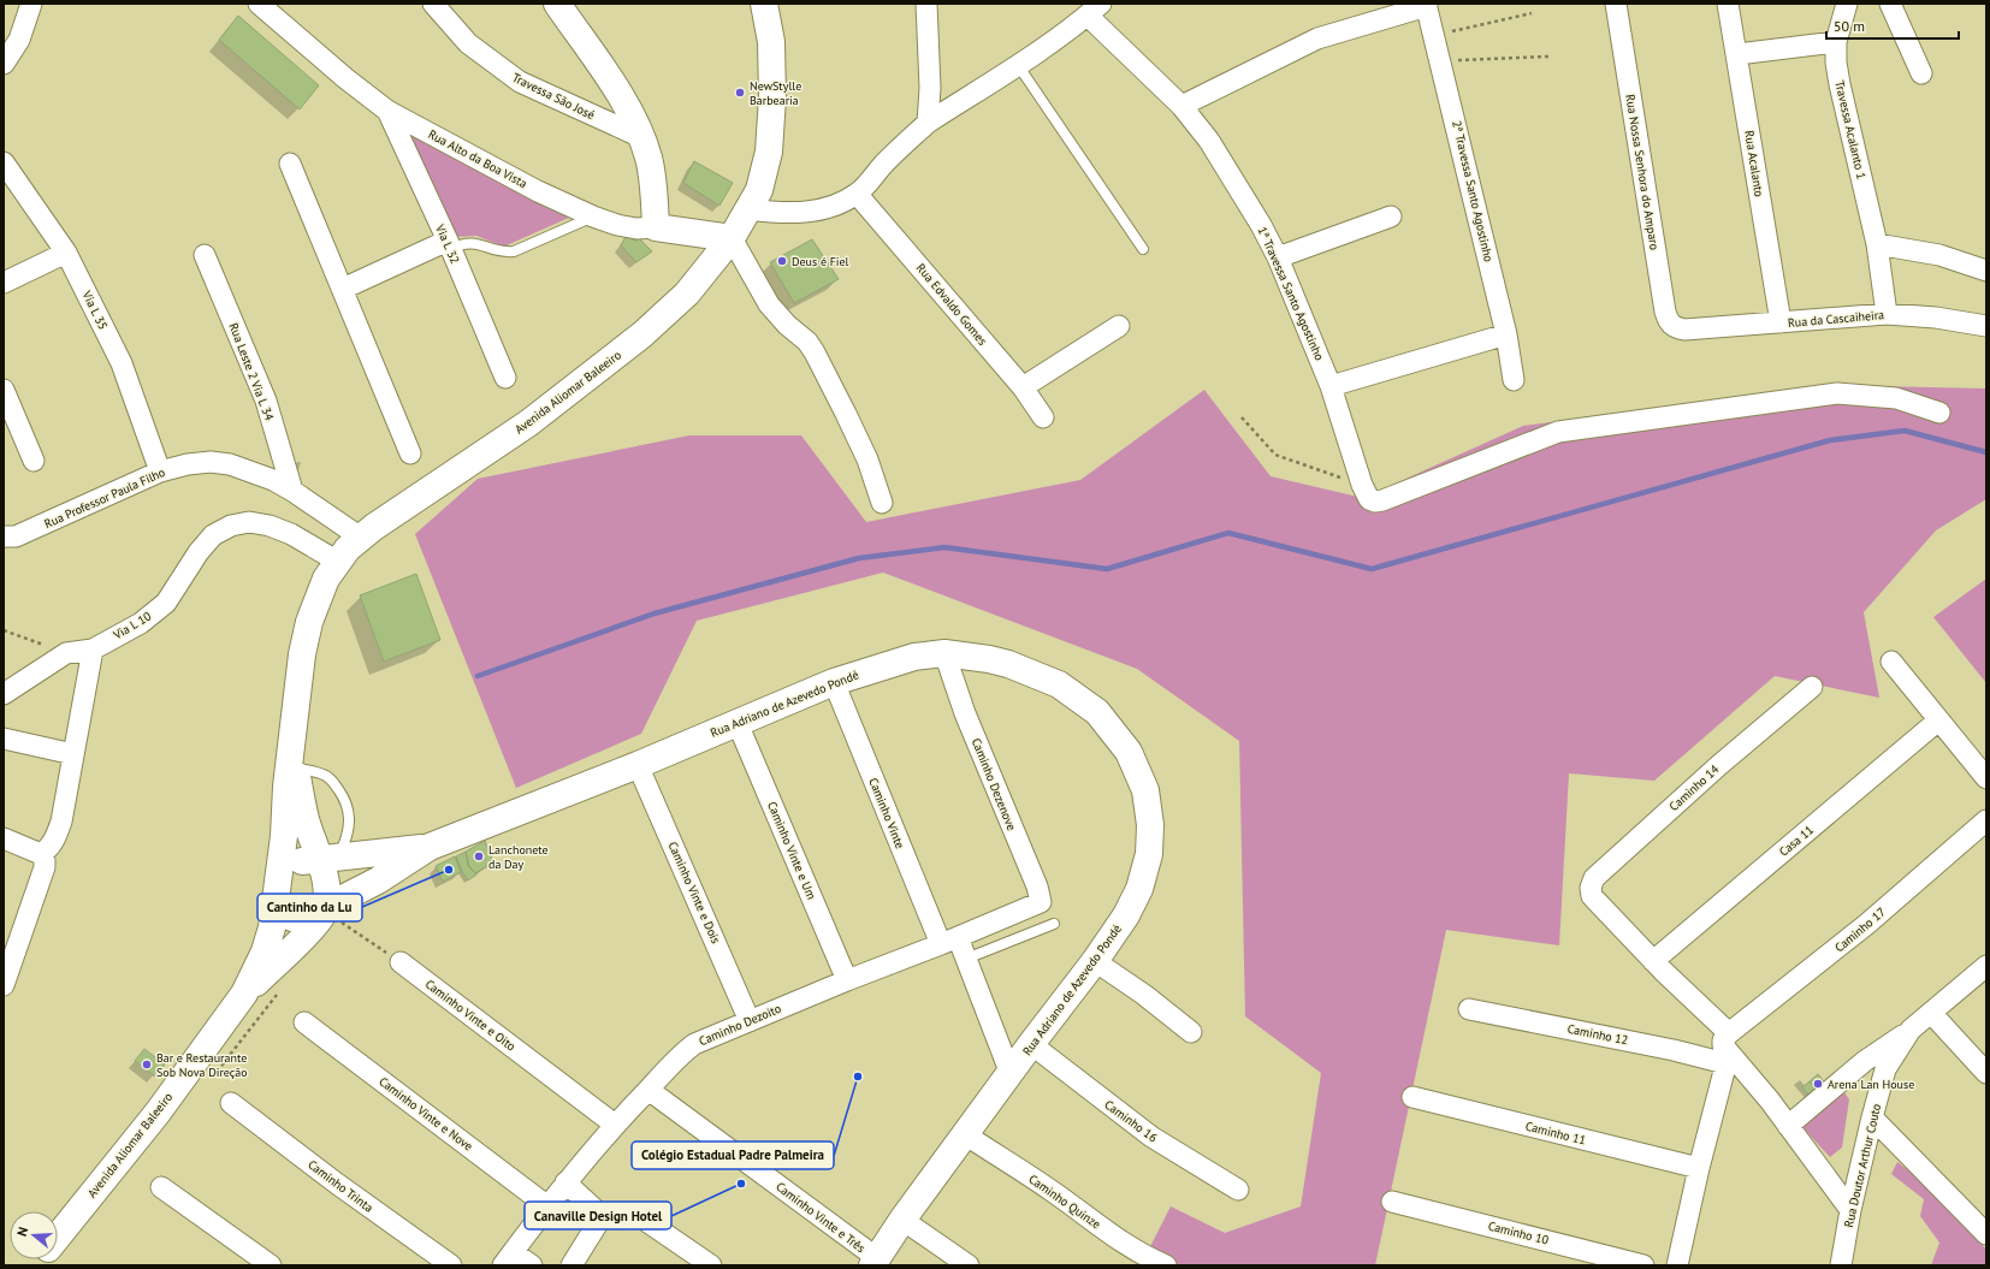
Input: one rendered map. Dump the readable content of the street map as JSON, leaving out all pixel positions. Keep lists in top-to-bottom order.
{
  "streets": {
    "street": [
      "Travessa São José",
      "Travessa Acalanto 1",
      "Rua Alto da Boa Vista",
      "Rua Acalanto",
      "Rua Nossa Senhora do Amparo",
      "2ª Travessa Santo Agostinho",
      "Via L 32",
      "1ª Travessa Santo Agostinho",
      "Rua Edvaldo Gomes",
      "Via L 35",
      "Rua da Cascaiheira",
      "Rua Leste 2 Via L 34",
      "Avenida Aliomar Baleeiro",
      "Rua Professor Paula Filho",
      "Via L 10",
      "Rua Adriano de Azevedo Pondé",
      "Caminho Dezenove",
      "Caminho 14",
      "Caminho Vinte",
      "Casa 11",
      "Caminho Vinte e Um",
      "Caminho Vinte e Dois",
      "Caminho 17",
      "Caminho Vinte e Oito",
      "Caminho Dezoito",
      "Caminho 12",
      "Caminho Vinte e Nove",
      "Caminho 16",
      "Caminho 11",
      "Rua Doutor Arthur Couto",
      "Caminho Trinta",
      "Caminho Quinze",
      "Caminho Vinte e Três",
      "Caminho 10"
    ]
  },
  "crossings": [
    ["Travessa Acalanto 1", "Rua da Cascaiheira"],
    ["Rua Alto da Boa Vista", "Via L 32"],
    ["Rua Alto da Boa Vista", "Avenida Aliomar Baleeiro"],
    ["Rua Acalanto", "Rua da Cascaiheira"],
    ["Rua Nossa Senhora do Amparo", "Rua da Cascaiheira"],
    ["Via L 35", "Rua Professor Paula Filho"],
    ["Rua Leste 2 Via L 34", "Rua Professor Paula Filho"],
    ["Avenida Aliomar Baleeiro", "Rua Professor Paula Filho"],
    ["Avenida Aliomar Baleeiro", "Via L 10"],
    ["Avenida Aliomar Baleeiro", "Rua Adriano de Azevedo Pondé"],
    ["Rua Adriano de Azevedo Pondé", "Caminho Dezenove"],
    ["Rua Adriano de Azevedo Pondé", "Caminho Vinte"],
    ["Rua Adriano de Azevedo Pondé", "Caminho Vinte e Um"],
    ["Rua Adriano de Azevedo Pondé", "Caminho Vinte e Dois"],
    ["Rua Adriano de Azevedo Pondé", "Caminho 16"],
    ["Rua Adriano de Azevedo Pondé", "Caminho Quinze"],
    ["Rua Adriano de Azevedo Pondé", "Caminho Vinte e Três"],
    ["Caminho Dezenove", "Caminho Dezoito"],
    ["Caminho 14", "Casa 11"],
    ["Caminho Vinte", "Caminho Dezoito"],
    ["Caminho Vinte e Um", "Caminho Dezoito"],
    ["Caminho Vinte e Dois", "Caminho Dezoito"],
    ["Caminho 17", "Caminho 12"],
    ["Caminho Vinte e Oito", "Caminho Dezoito"],
    ["Caminho Dezoito", "Caminho Vinte e Nove"],
    ["Caminho Dezoito", "Caminho Vinte e Três"]
  ],
  "places": [
    "NewStylle Barbearia",
    "Deus é Fiel",
    "Lanchonete da Day",
    "Cantinho da Lu",
    "Bar e Restaurante Sob Nova Direção",
    "Colégio Estadual Padre Palmeira",
    "Arena Lan House",
    "Canaville Design Hotel"
  ],
  "scale_bar": "50 m",
  "north": "left"
}
